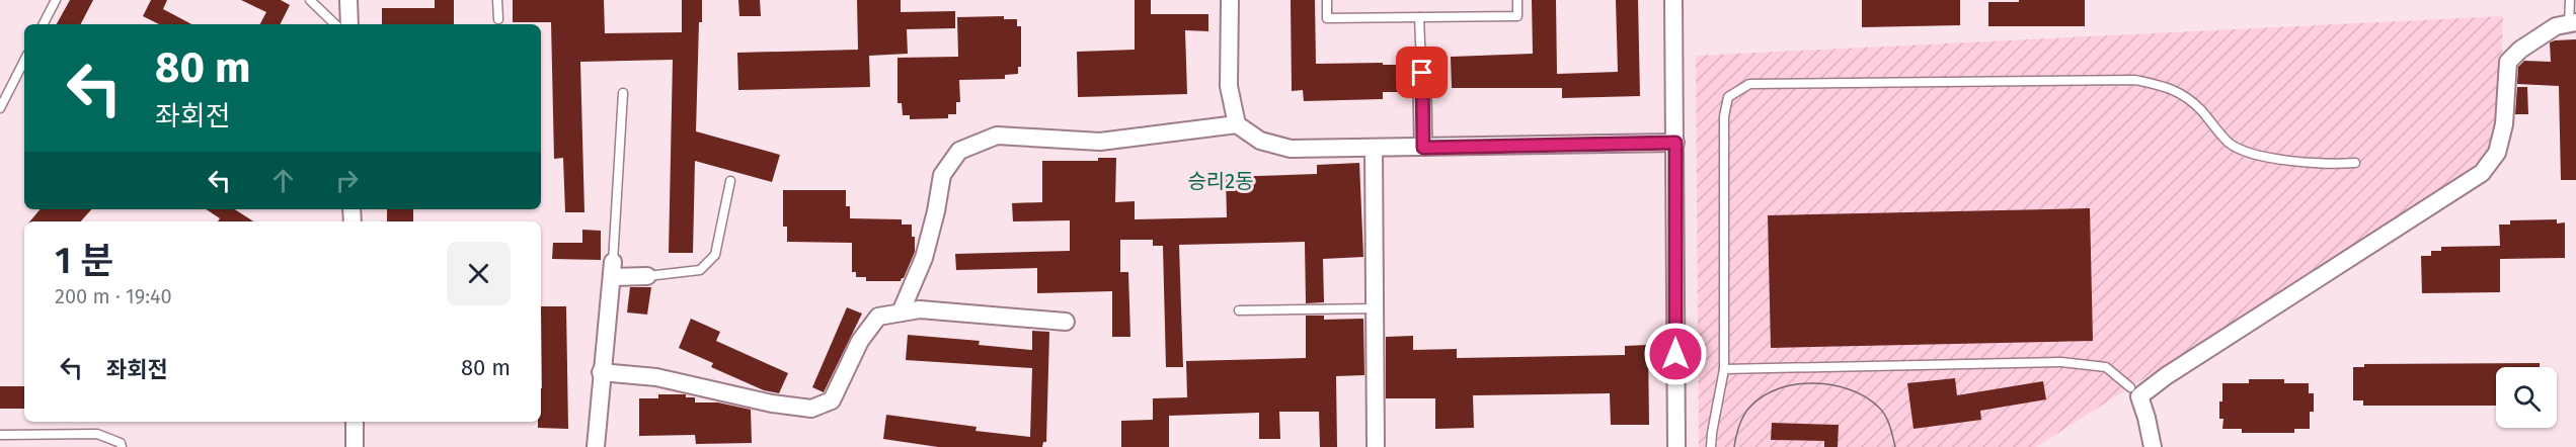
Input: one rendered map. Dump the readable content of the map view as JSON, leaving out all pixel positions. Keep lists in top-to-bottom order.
{
  "districts": ["승리2동"],
  "page": {
    "turn": ["80 m", "좌회전"],
    "heading": ["1 분", "200 m · 19:40"],
    "list": [
      {
        "name": "좌회전",
        "value": "80 m"
      }
    ]
  }
}
